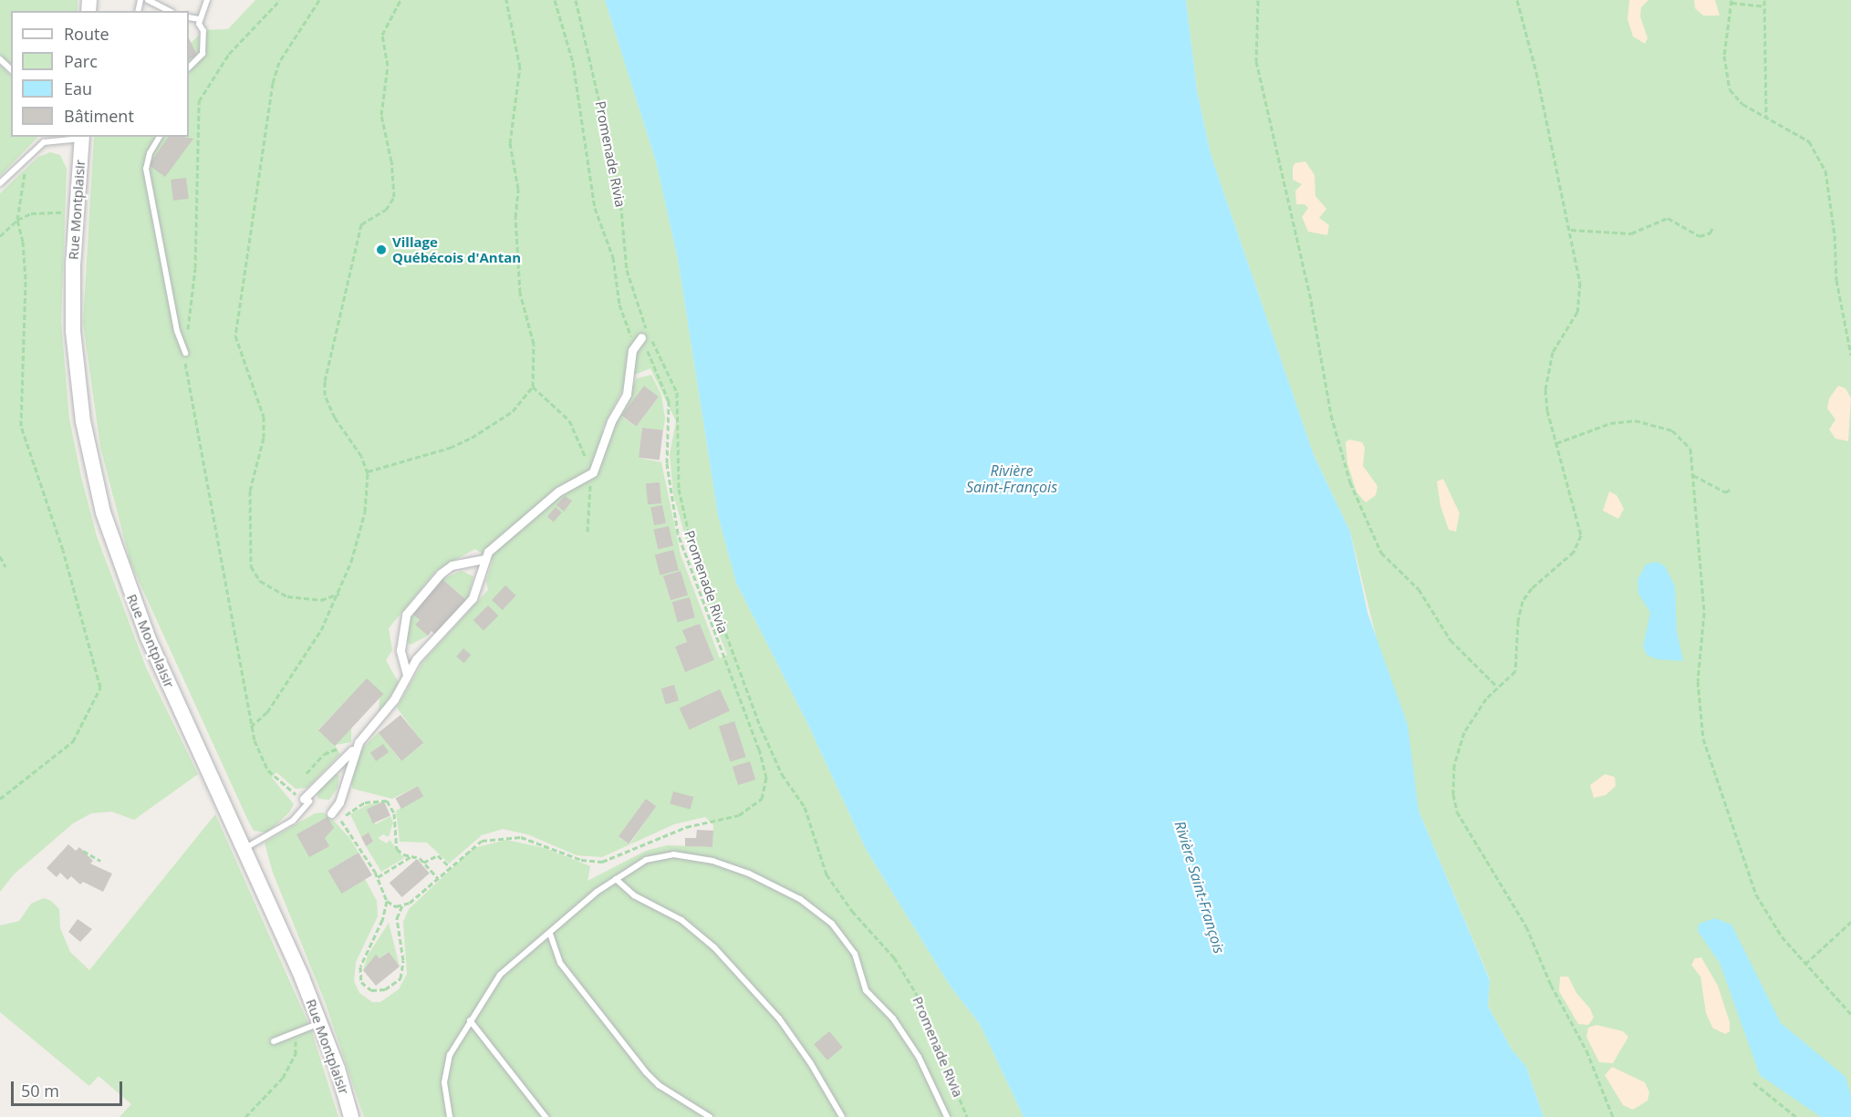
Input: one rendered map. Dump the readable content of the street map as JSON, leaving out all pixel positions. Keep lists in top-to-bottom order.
{
  "streets": {
    "street": ["Rue Montplaisir"],
    "path": ["Promenade Rivia"]
  },
  "water": ["Rivière Saint-François"],
  "places": ["Village Québécois d'Antan"],
  "legend": [
    "Route",
    "Parc",
    "Eau",
    "Bâtiment"
  ],
  "scale_bar": "50 m"
}
